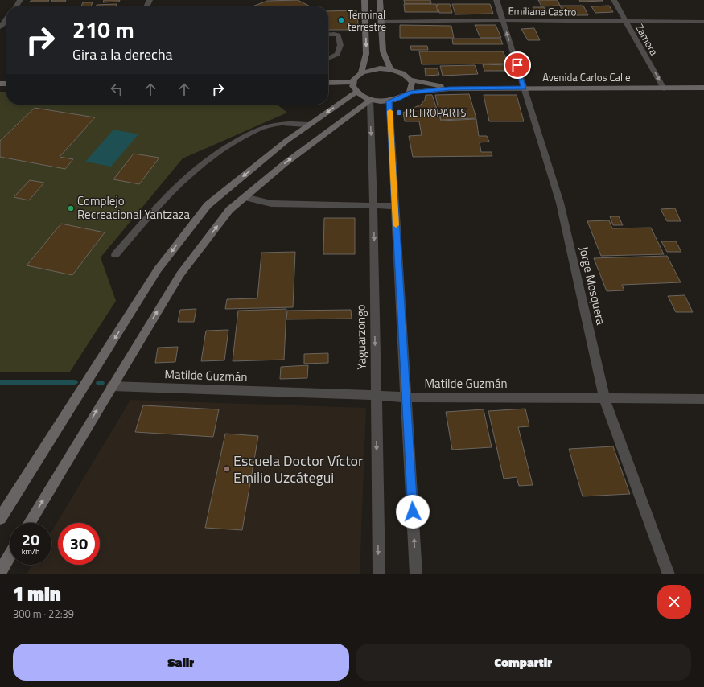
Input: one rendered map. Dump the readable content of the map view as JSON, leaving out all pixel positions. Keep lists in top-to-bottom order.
{
  "streets": {
    "main road": ["Avenida Carlos Calle"],
    "street": [
      "Emiliana Castro",
      "Zamora",
      "Jorge Mosquera",
      "Yaguarzongo",
      "Matilde Guzmán"
    ]
  },
  "crossings": [
    ["Emiliana Castro", "Zamora"],
    ["Emiliana Castro", "Jorge Mosquera"],
    ["Zamora", "Avenida Carlos Calle"],
    ["Avenida Carlos Calle", "Jorge Mosquera"],
    ["Jorge Mosquera", "Matilde Guzmán"],
    ["Yaguarzongo", "Matilde Guzmán"]
  ],
  "one_way": ["Zamora"],
  "places": [
    "Terminal terrestre",
    "RETROPARTS",
    "Complejo Recreacional Yantzaza",
    "Escuela Doctor Víctor Emilio Uzcátegui"
  ],
  "page": {
    "turn": ["210 m", "Gira a la derecha"],
    "speed": "20 km/h",
    "limit": "30",
    "heading": ["1 min", "300 m · 22:39"],
    "buttons": ["Salir", "Compartir"]
  }
}
